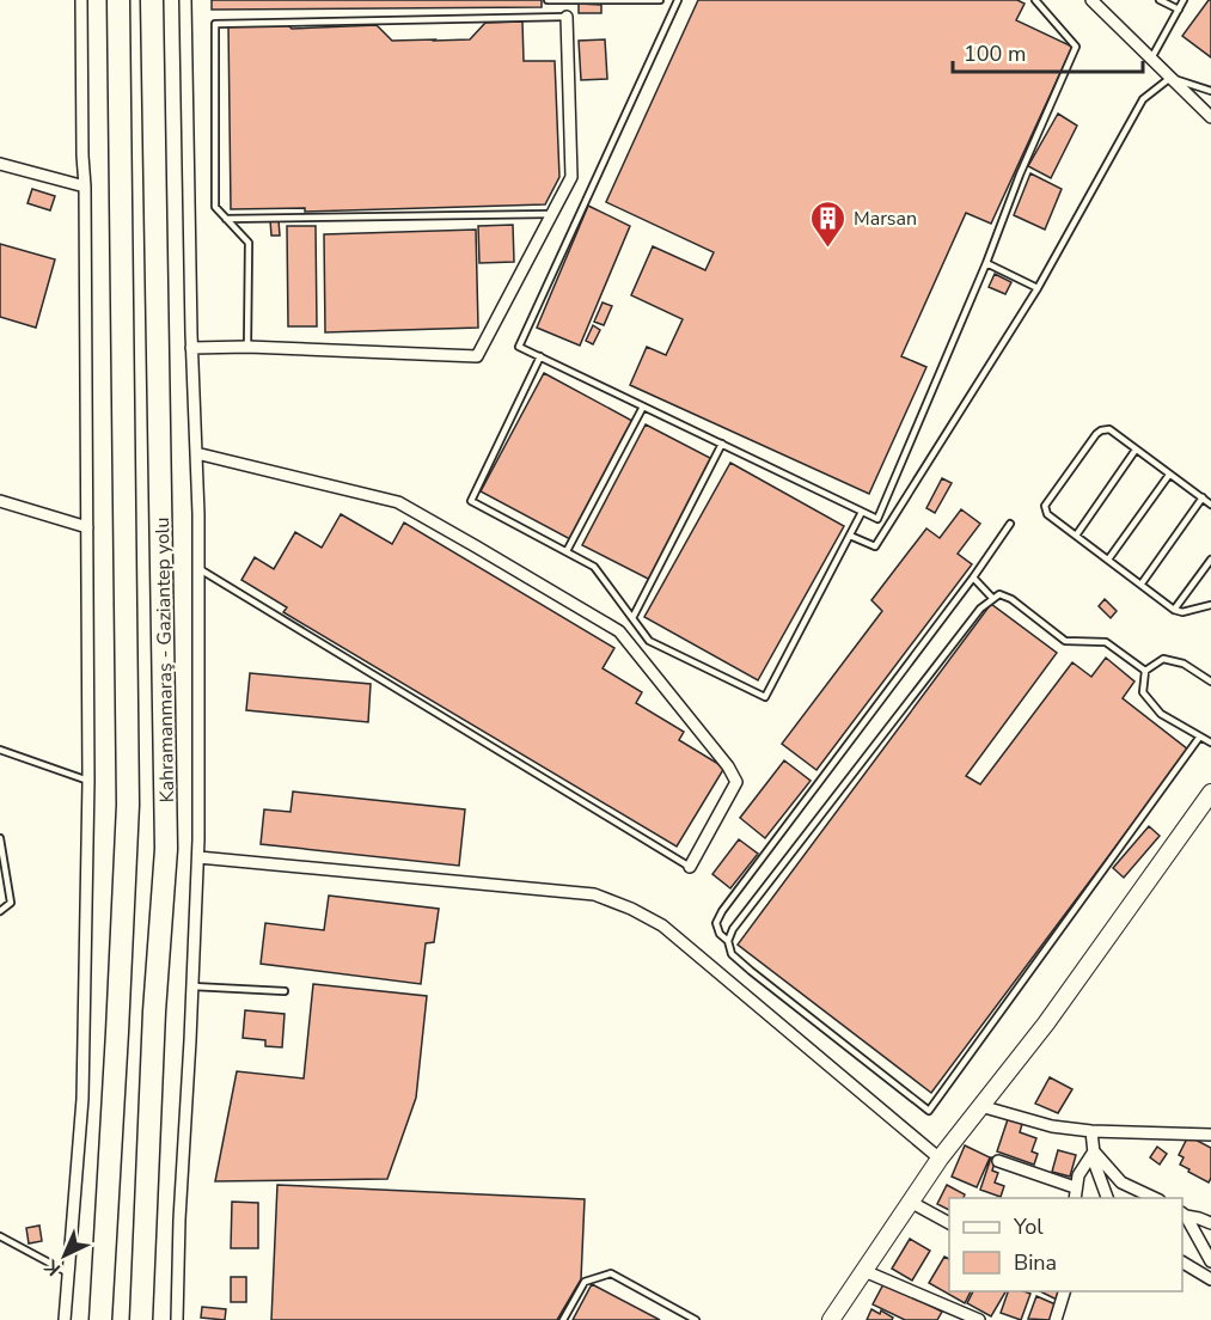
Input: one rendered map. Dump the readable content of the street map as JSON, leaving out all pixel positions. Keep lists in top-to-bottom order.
{
  "streets": {
    "highway": ["Kahramanmaraş - Gaziantep yolu"]
  },
  "places": {
    "building": ["Marsan"]
  },
  "legend": ["Yol", "Bina"],
  "scale_bar": "100 m",
  "north": "bottom left"
}
